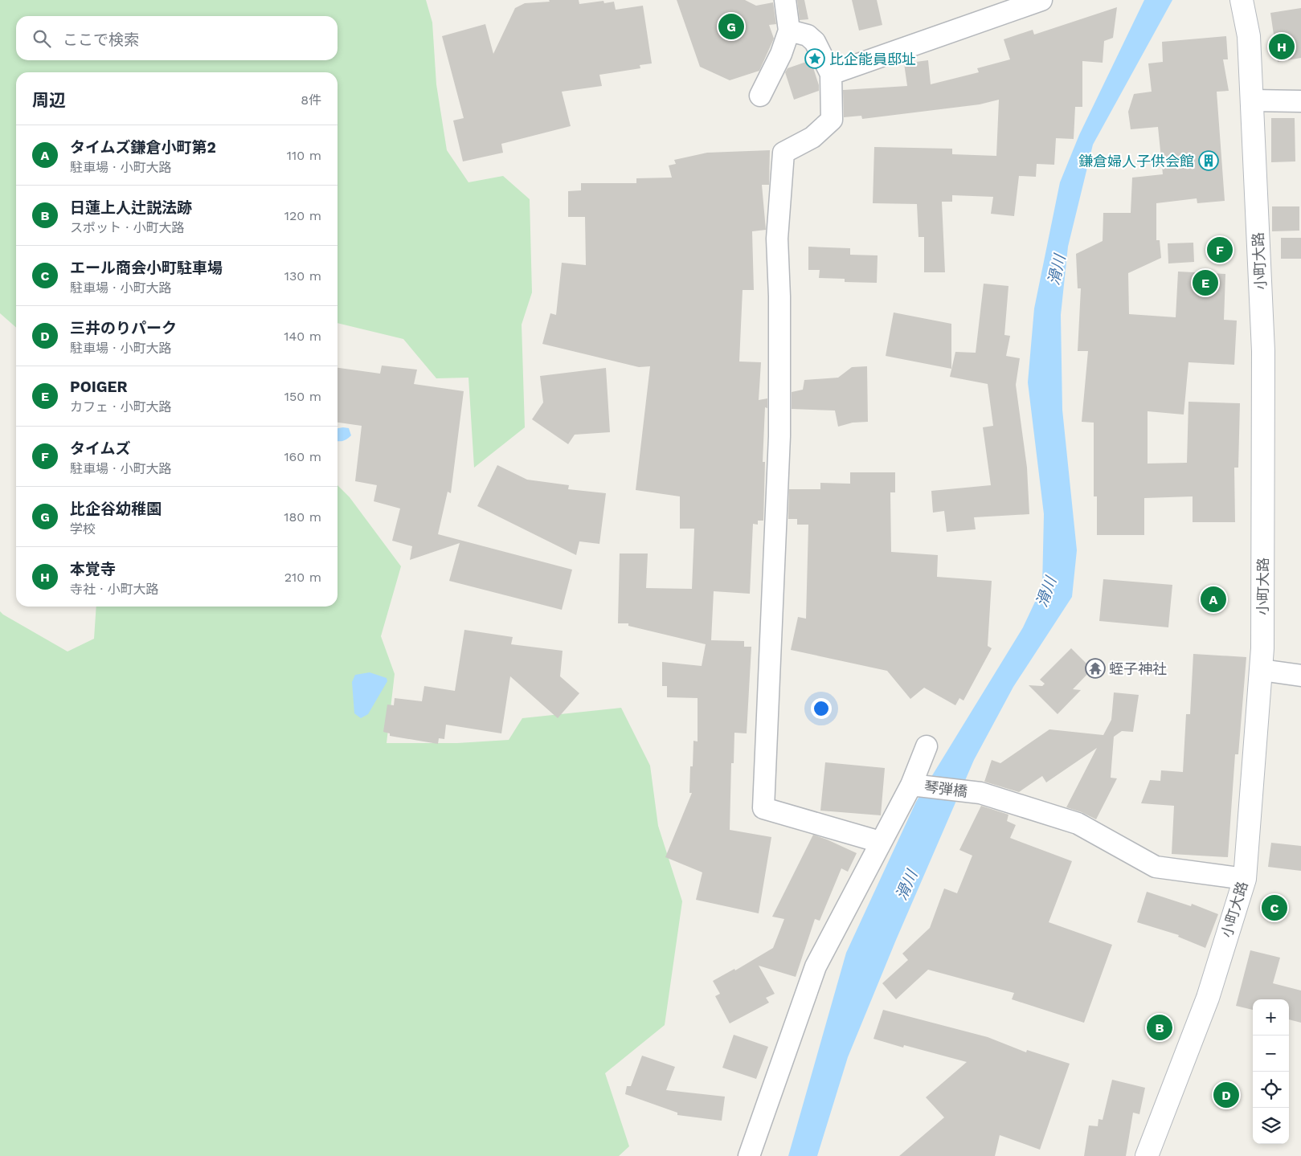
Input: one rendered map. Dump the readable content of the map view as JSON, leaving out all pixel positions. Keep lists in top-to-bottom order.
{
  "streets": {
    "street": ["小町大路", "琴弾橋"]
  },
  "crossings": [
    ["小町大路", "琴弾橋"]
  ],
  "water": ["滑川"],
  "places": {
    "place": ["比企能員邸址"],
    "building": ["鎌倉婦人子供会館"],
    "temple": ["蛭子神社"]
  },
  "page": {
    "pins": [
      "G",
      "H",
      "F",
      "E",
      "A",
      "C",
      "B",
      "D"
    ],
    "search": "ここで検索",
    "heading": ["周辺", "8件"],
    "list": [
      {
        "mark": "A",
        "name": "タイムズ鎌倉小町第2",
        "note": "駐車場 · 小町大路",
        "value": "110 m"
      },
      {
        "mark": "B",
        "name": "日蓮上人辻説法跡",
        "note": "スポット · 小町大路",
        "value": "120 m"
      },
      {
        "mark": "C",
        "name": "エール商会小町駐車場",
        "note": "駐車場 · 小町大路",
        "value": "130 m"
      },
      {
        "mark": "D",
        "name": "三井のりパーク",
        "note": "駐車場 · 小町大路",
        "value": "140 m"
      },
      {
        "mark": "E",
        "name": "POIGER",
        "note": "カフェ · 小町大路",
        "value": "150 m"
      },
      {
        "mark": "F",
        "name": "タイムズ",
        "note": "駐車場 · 小町大路",
        "value": "160 m"
      },
      {
        "mark": "G",
        "name": "比企谷幼稚園",
        "note": "学校",
        "value": "180 m"
      },
      {
        "mark": "H",
        "name": "本覚寺",
        "note": "寺社 · 小町大路",
        "value": "210 m"
      }
    ],
    "map_buttons": ["+", "−"]
  }
}
